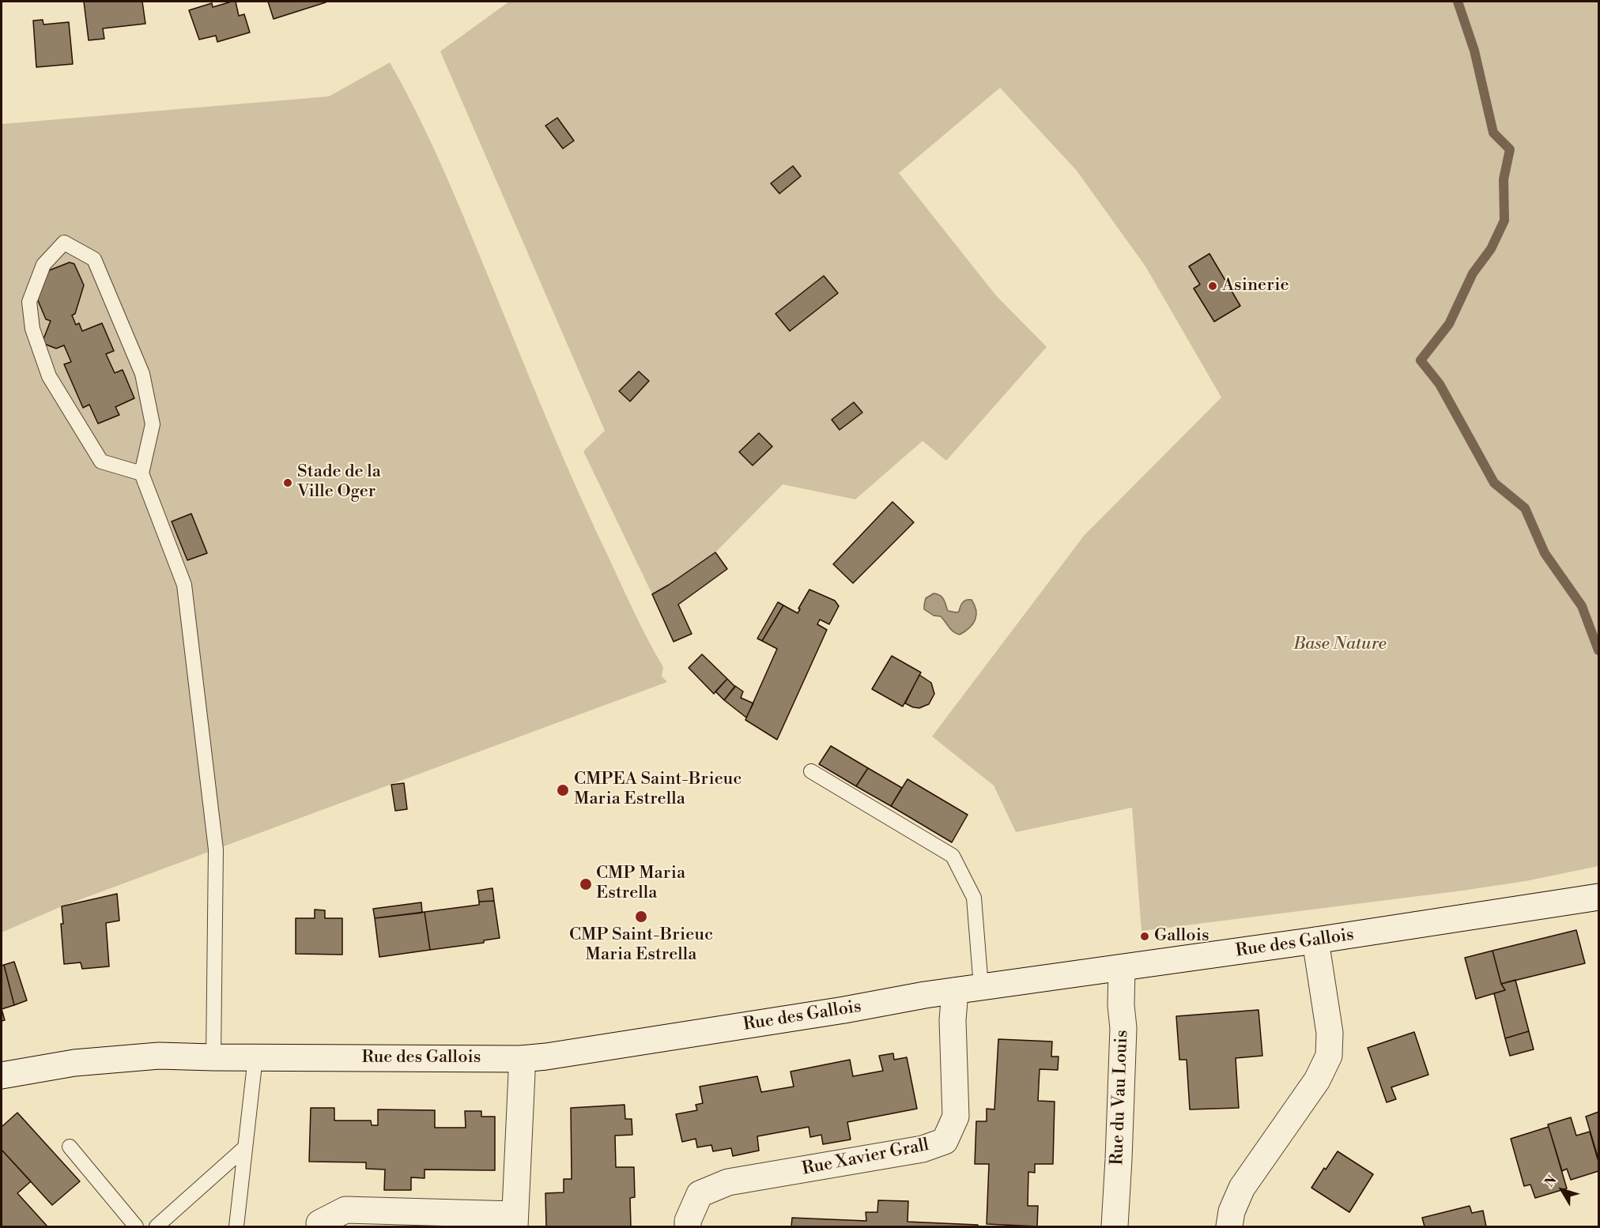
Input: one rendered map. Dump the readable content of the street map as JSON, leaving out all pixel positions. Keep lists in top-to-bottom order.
{
  "streets": {
    "main road": ["Rue des Gallois", "Rue du Vau Louis", "Rue Xavier Grall"]
  },
  "crossings": [
    ["Rue des Gallois", "Rue du Vau Louis"],
    ["Rue des Gallois", "Rue Xavier Grall"]
  ],
  "parks": ["Base Nature"],
  "places": [
    "Asinerie",
    "Stade de la Ville Oger",
    "CMPEA Saint-Brieuc Maria Estrella",
    "CMP Maria Estrella",
    "CMP Saint-Brieuc Maria Estrella",
    "Gallois"
  ],
  "north": "top left"
}
